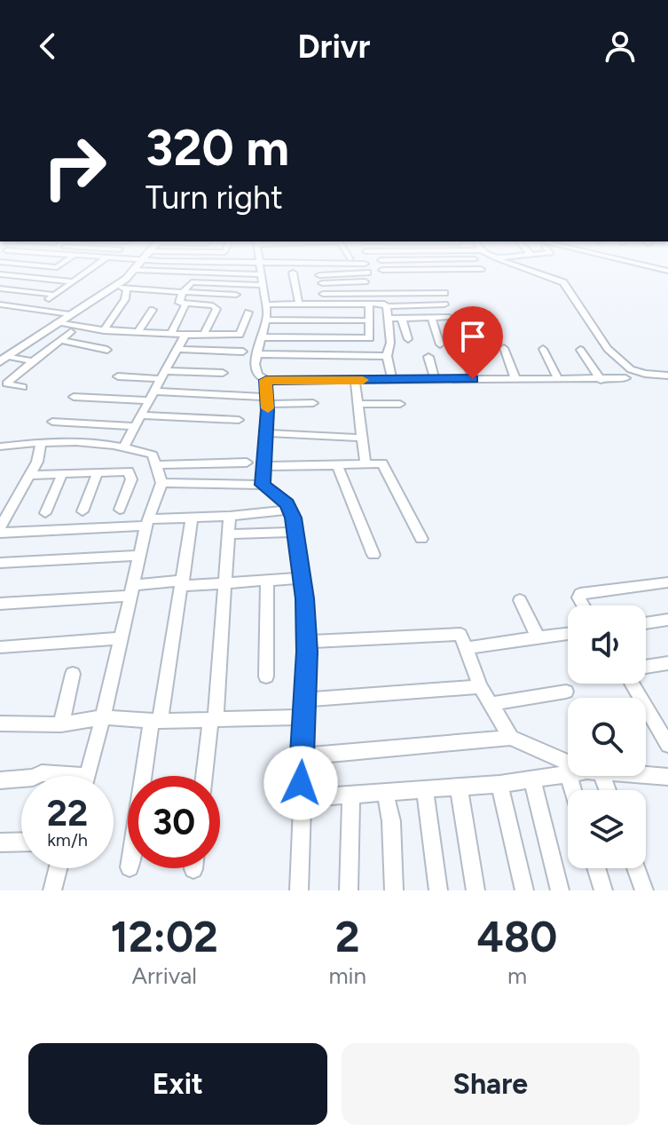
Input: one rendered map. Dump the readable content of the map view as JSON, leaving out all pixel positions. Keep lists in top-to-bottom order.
{
  "page": {
    "header": "Drivr",
    "turn": ["320 m", "Turn right"],
    "speed": "22 km/h",
    "limit": "30",
    "eta": [
      "12:02",
      "Arrival",
      "2",
      "min",
      "480",
      "m"
    ],
    "buttons": ["Exit", "Share"]
  }
}
